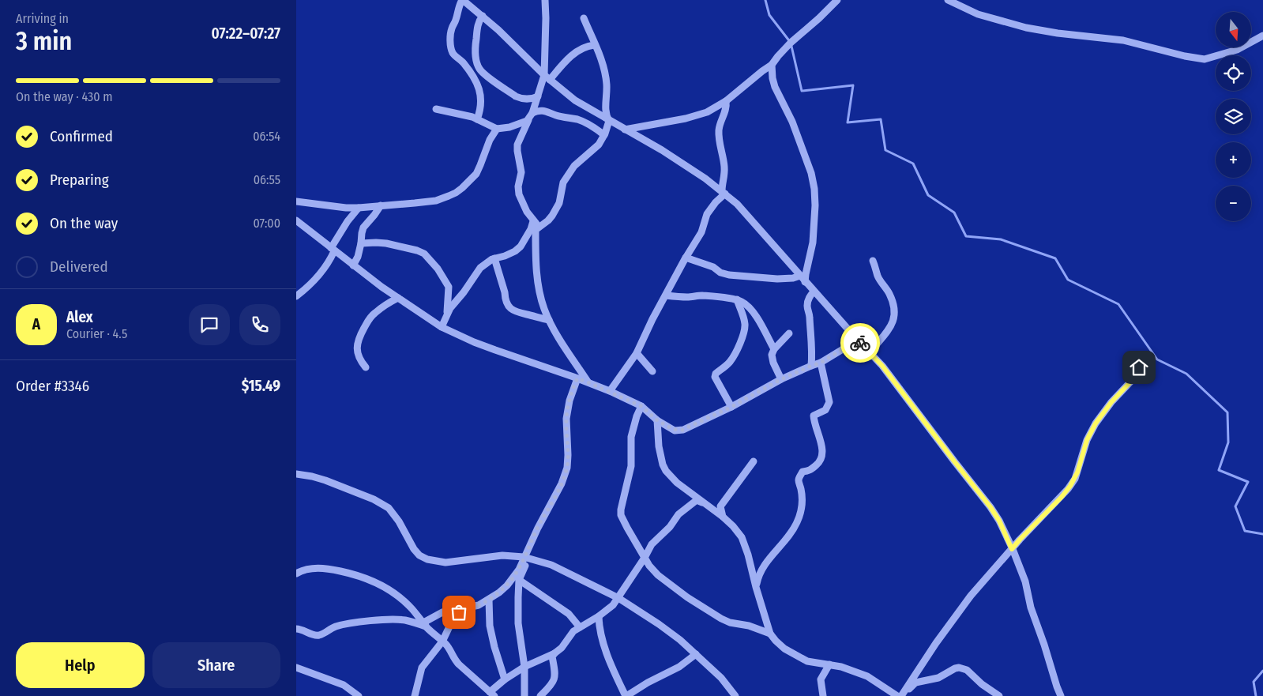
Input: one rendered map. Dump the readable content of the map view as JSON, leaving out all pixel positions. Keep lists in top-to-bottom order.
{
  "north": "bottom",
  "page": {
    "heading": ["3 min", "Arriving in", "07:22–07:27"],
    "panel": [
      "Alex",
      "Courier · 4.5",
      "Order #3346",
      "$15.49"
    ],
    "map_buttons": ["+", "−"],
    "bar": "On the way · 430 m",
    "list": [
      ["Confirmed", "06:54"],
      ["Preparing", "06:55"],
      ["On the way", "07:00"],
      "Delivered"
    ],
    "round": "A",
    "buttons": ["Help", "Share"]
  }
}
